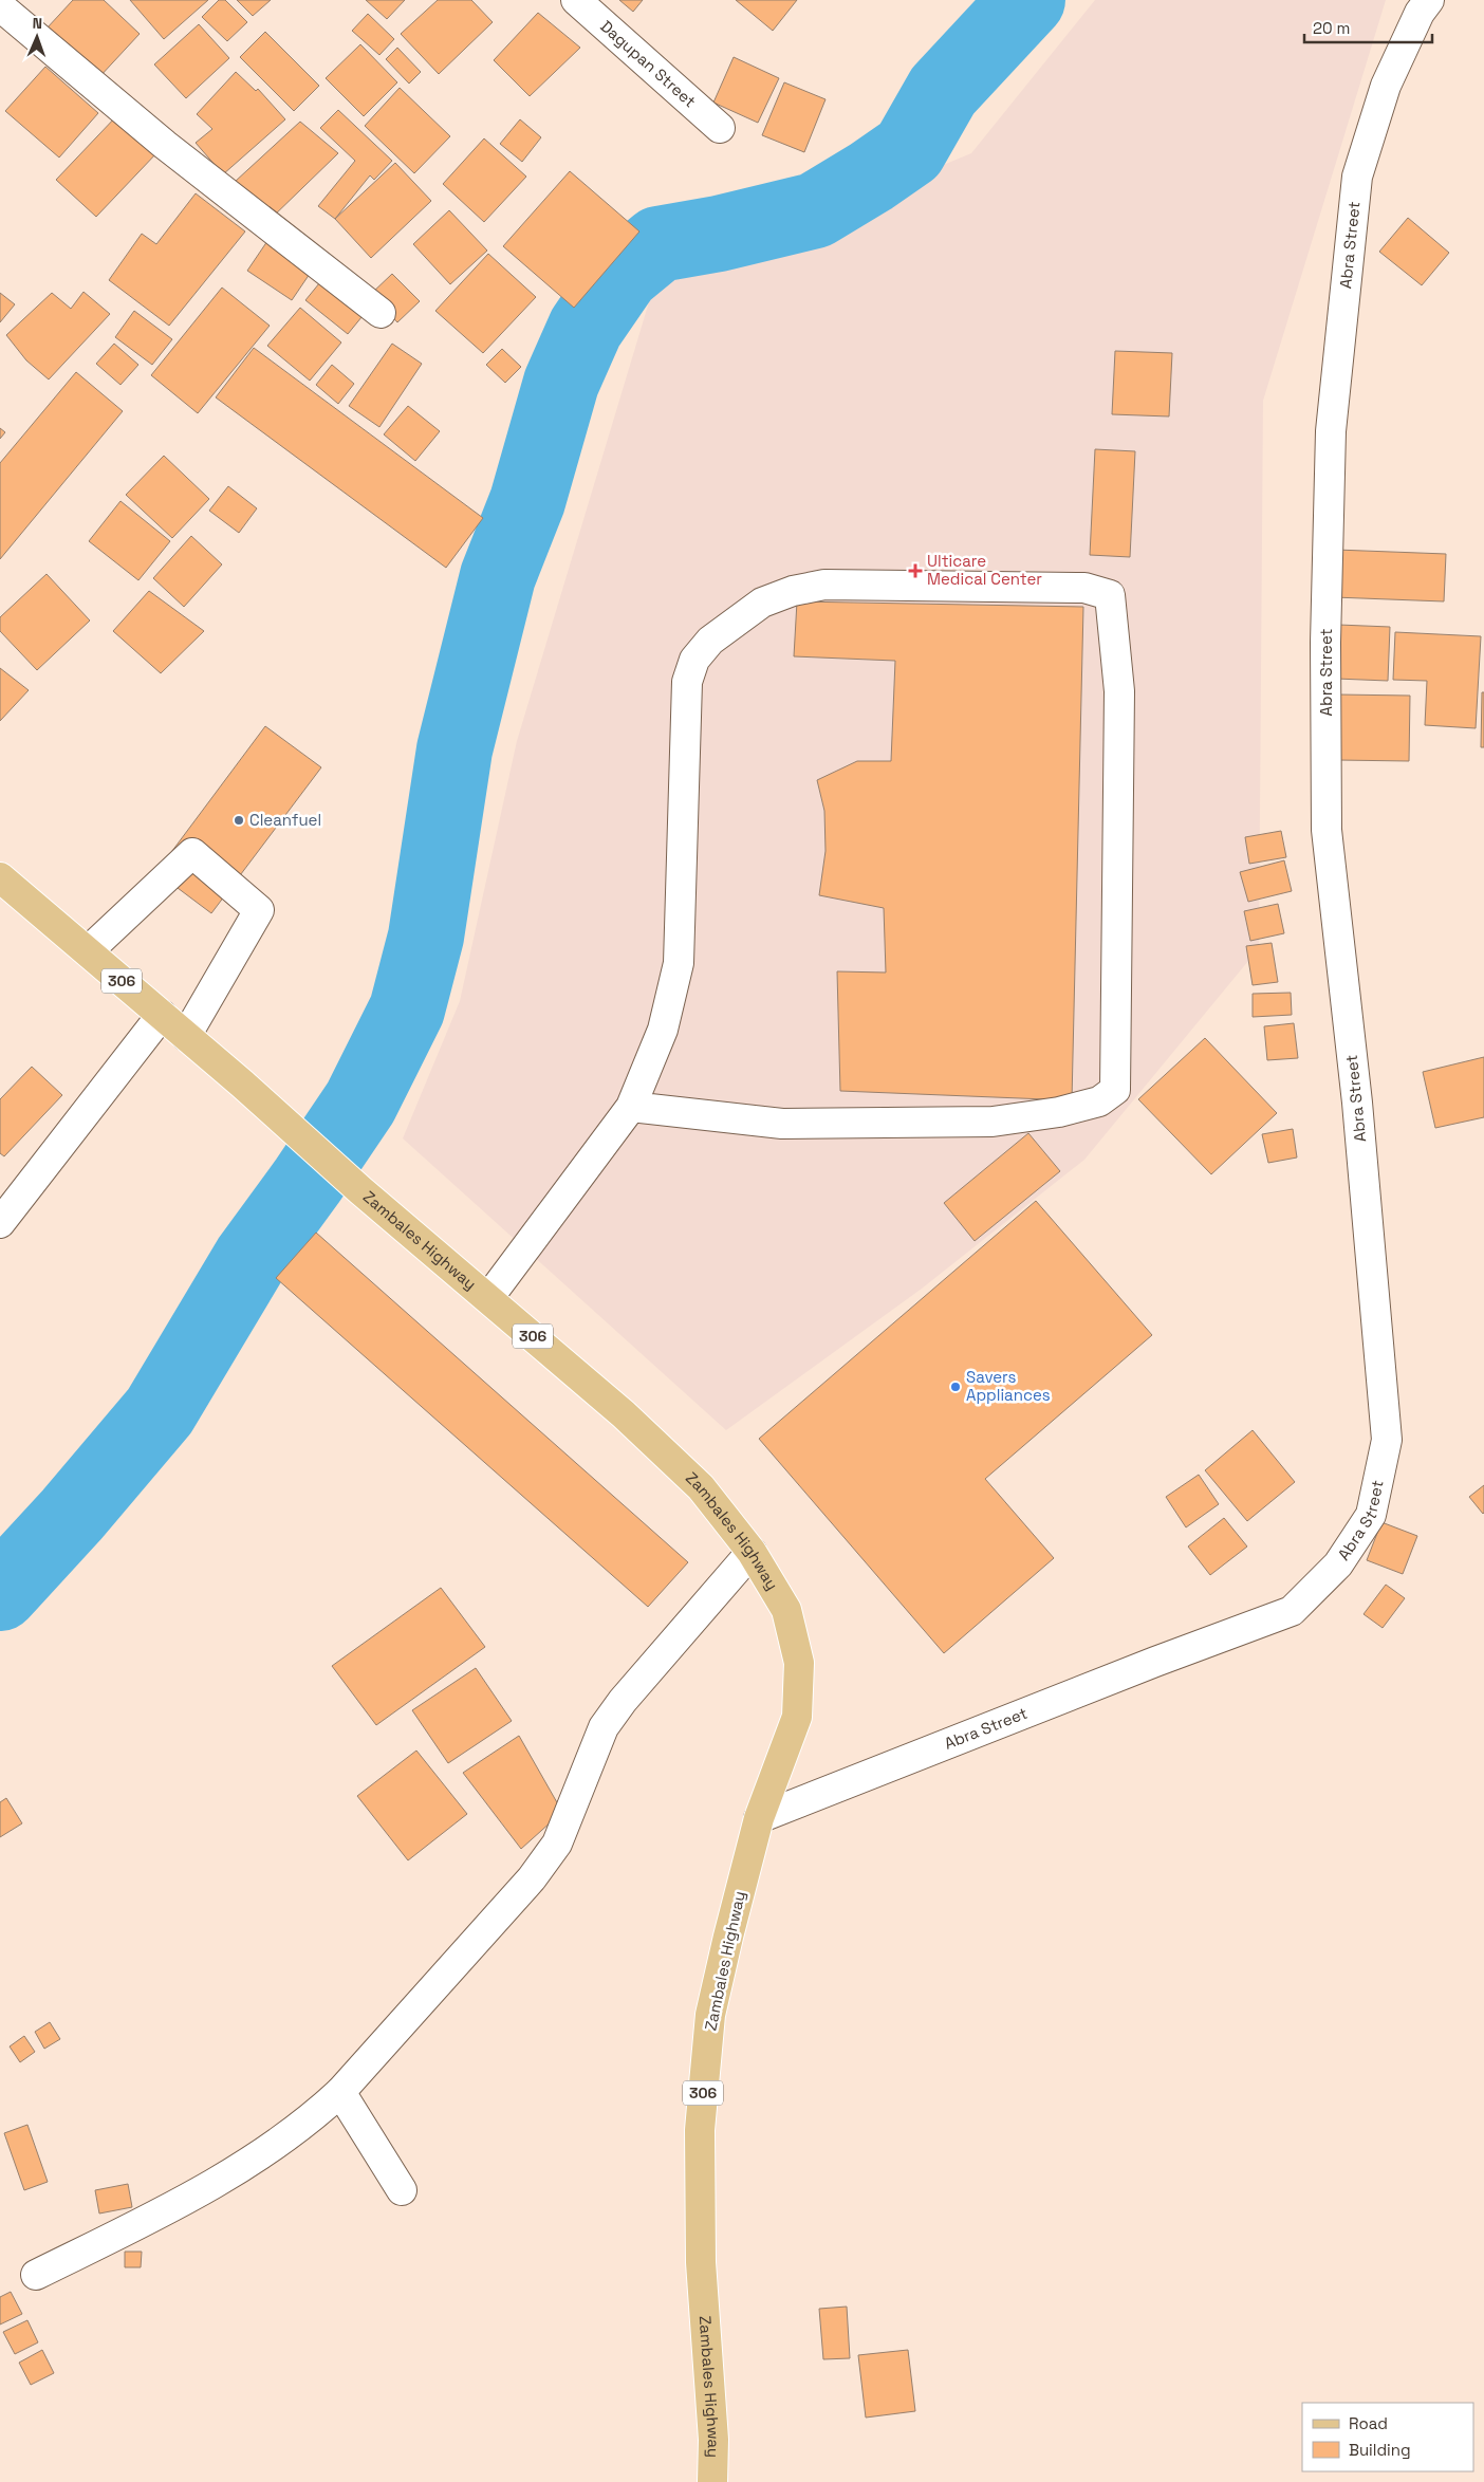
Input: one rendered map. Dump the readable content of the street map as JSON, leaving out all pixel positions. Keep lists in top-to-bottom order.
{
  "streets": {
    "main road": ["306", "Zambales Highway"],
    "street": ["Dagupan Street", "Abra Street"]
  },
  "crossings": [
    ["Abra Street", "Zambales Highway"]
  ],
  "places": {
    "health": ["Ulticare Medical Center"],
    "other": ["Cleanfuel", "Savers Appliances"]
  },
  "legend": ["Road", "Building"],
  "scale_bar": "20 m",
  "north": "top"
}
